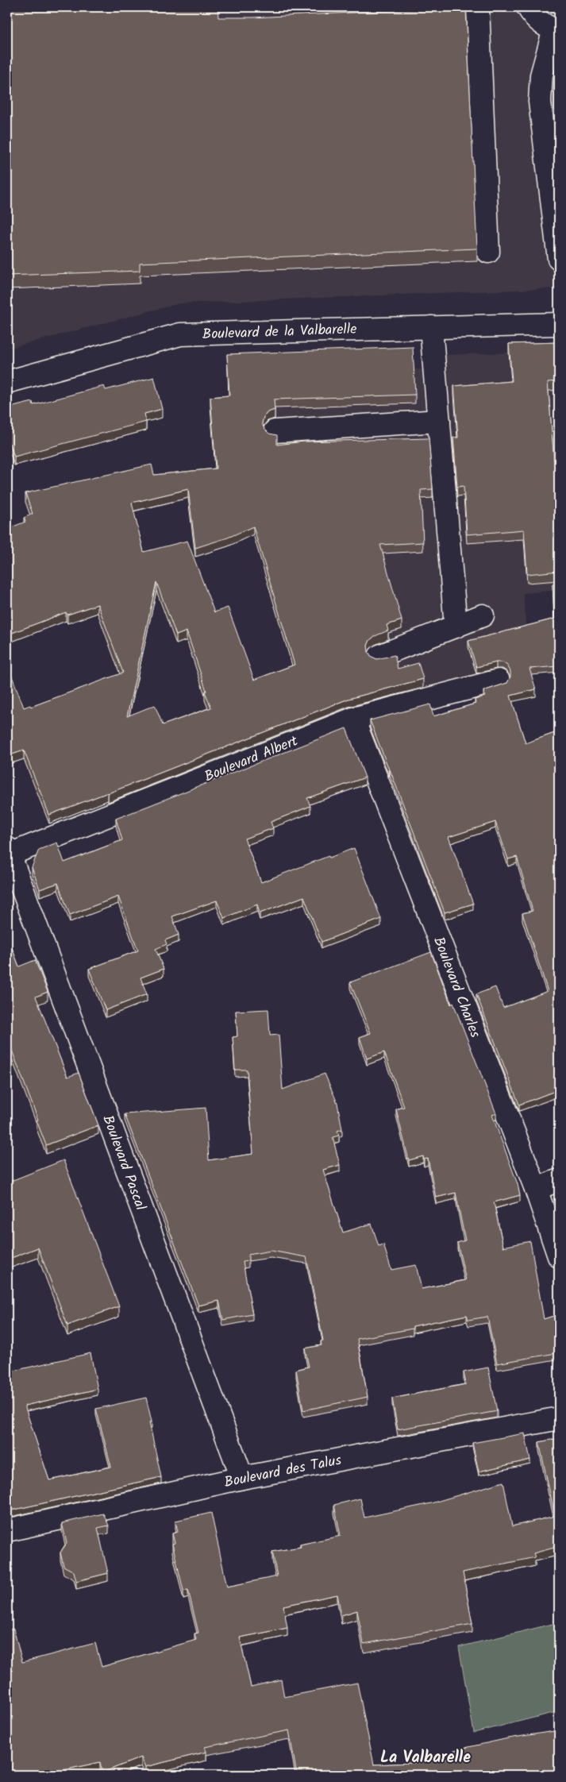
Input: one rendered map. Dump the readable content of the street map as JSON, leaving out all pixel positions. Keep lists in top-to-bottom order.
{
  "streets": {
    "street": [
      "Boulevard de la Valbarelle",
      "Boulevard Albert",
      "Boulevard Charles",
      "Boulevard Pascal",
      "Boulevard des Talus"
    ]
  },
  "crossings": [
    ["Boulevard Albert", "Boulevard Charles"],
    ["Boulevard Albert", "Boulevard Pascal"],
    ["Boulevard Pascal", "Boulevard des Talus"]
  ],
  "districts": ["La Valbarelle"]
}
